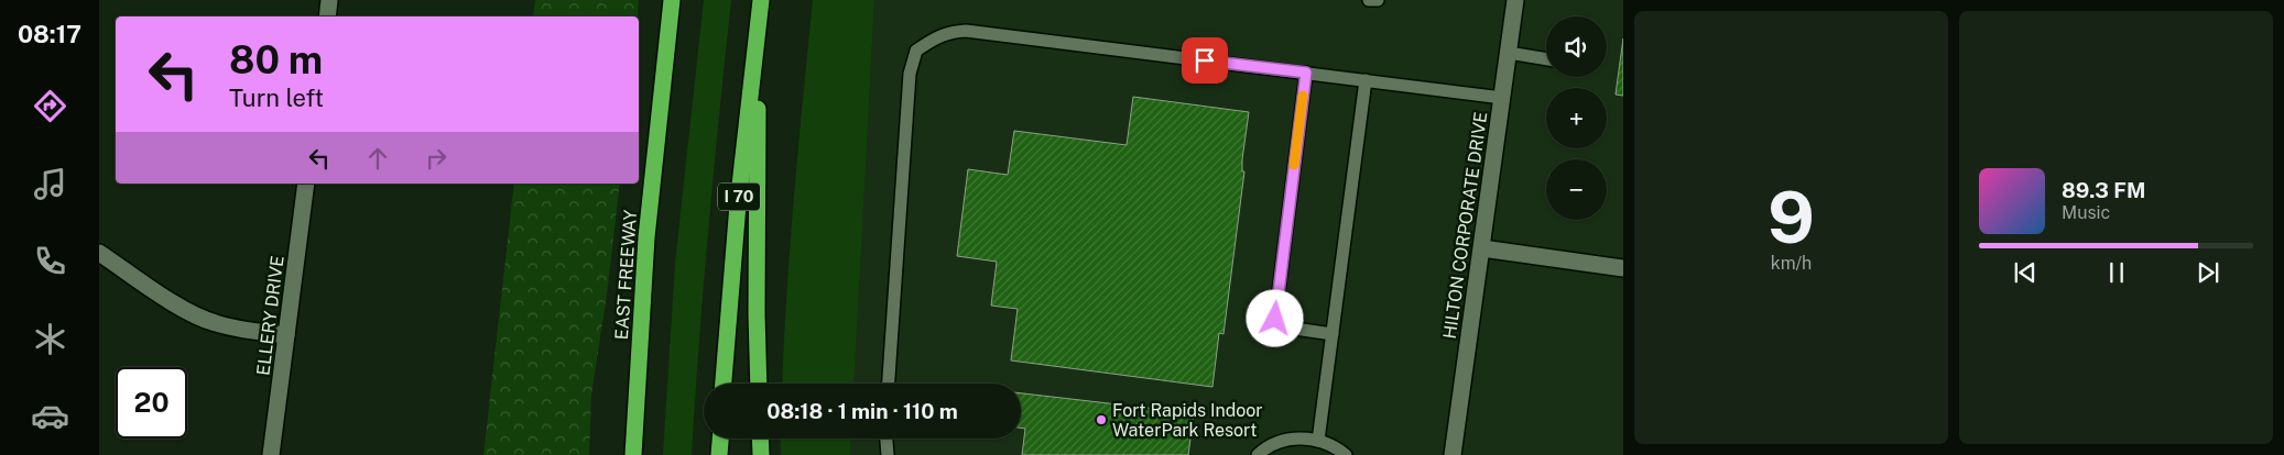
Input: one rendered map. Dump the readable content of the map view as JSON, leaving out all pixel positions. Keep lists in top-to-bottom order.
{
  "streets": {
    "highway": ["I 70", "EAST FREEWAY"],
    "street": ["HILTON CORPORATE DRIVE", "ELLERY DRIVE"]
  },
  "places": ["Fort Rapids Indoor WaterPark Resort"],
  "page": {
    "tabs": "08:17",
    "tile": ["9", "km/h"],
    "map_buttons": ["+", "−"],
    "turn": ["80 m", "Turn left"],
    "song": ["89.3 FM", "Music"],
    "limit": "20",
    "trip": "08:18 · 1 min · 110 m"
  }
}
